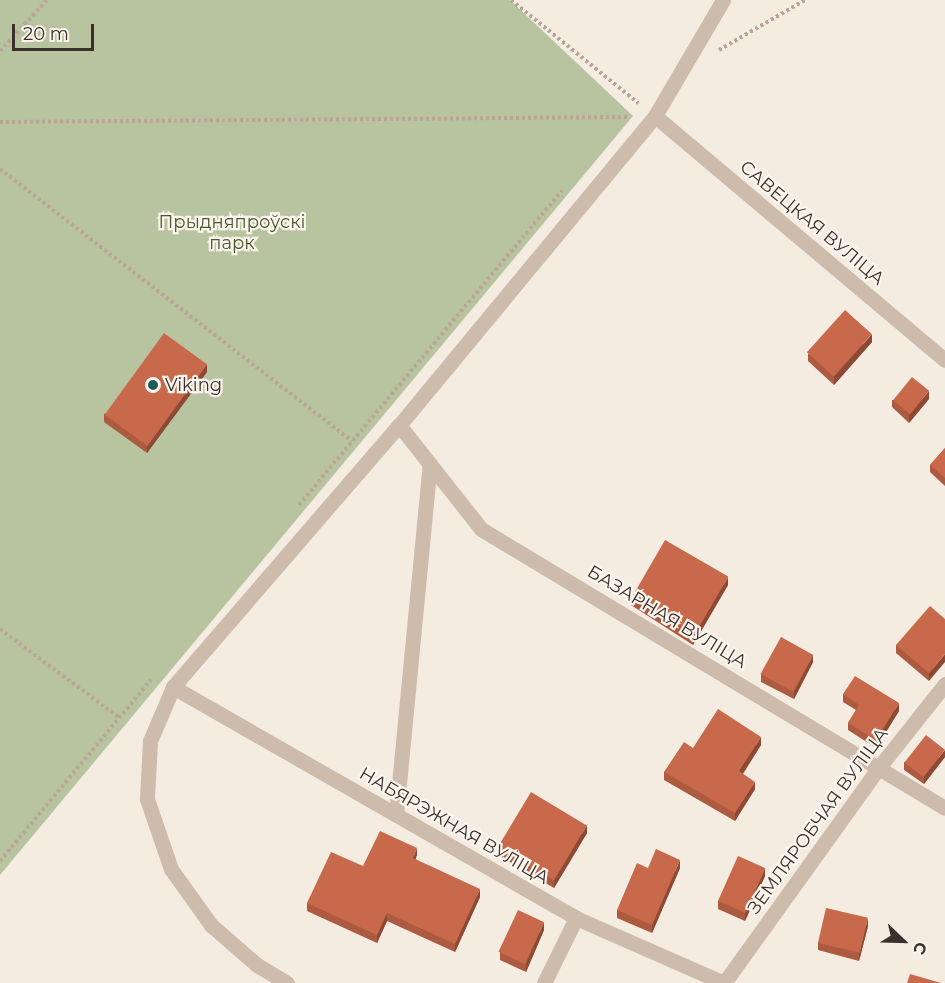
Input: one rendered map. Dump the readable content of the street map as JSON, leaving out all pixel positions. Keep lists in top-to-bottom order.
{
  "streets": {
    "street": [
      "САВЕЦКАЯ ВУЛІЦА",
      "БАЗАРНАЯ ВУЛІЦА",
      "ЗЕМЛЯРОБЧАЯ ВУЛІЦА",
      "НАБЯРЭЖНАЯ ВУЛІЦА"
    ]
  },
  "crossings": [
    ["БАЗАРНАЯ ВУЛІЦА", "ЗЕМЛЯРОБЧАЯ ВУЛІЦА"],
    ["ЗЕМЛЯРОБЧАЯ ВУЛІЦА", "НАБЯРЭЖНАЯ ВУЛІЦА"]
  ],
  "parks": ["Прыдняпроўскі парк"],
  "places": ["Viking"],
  "scale_bar": "20 m",
  "north": "bottom right"
}
